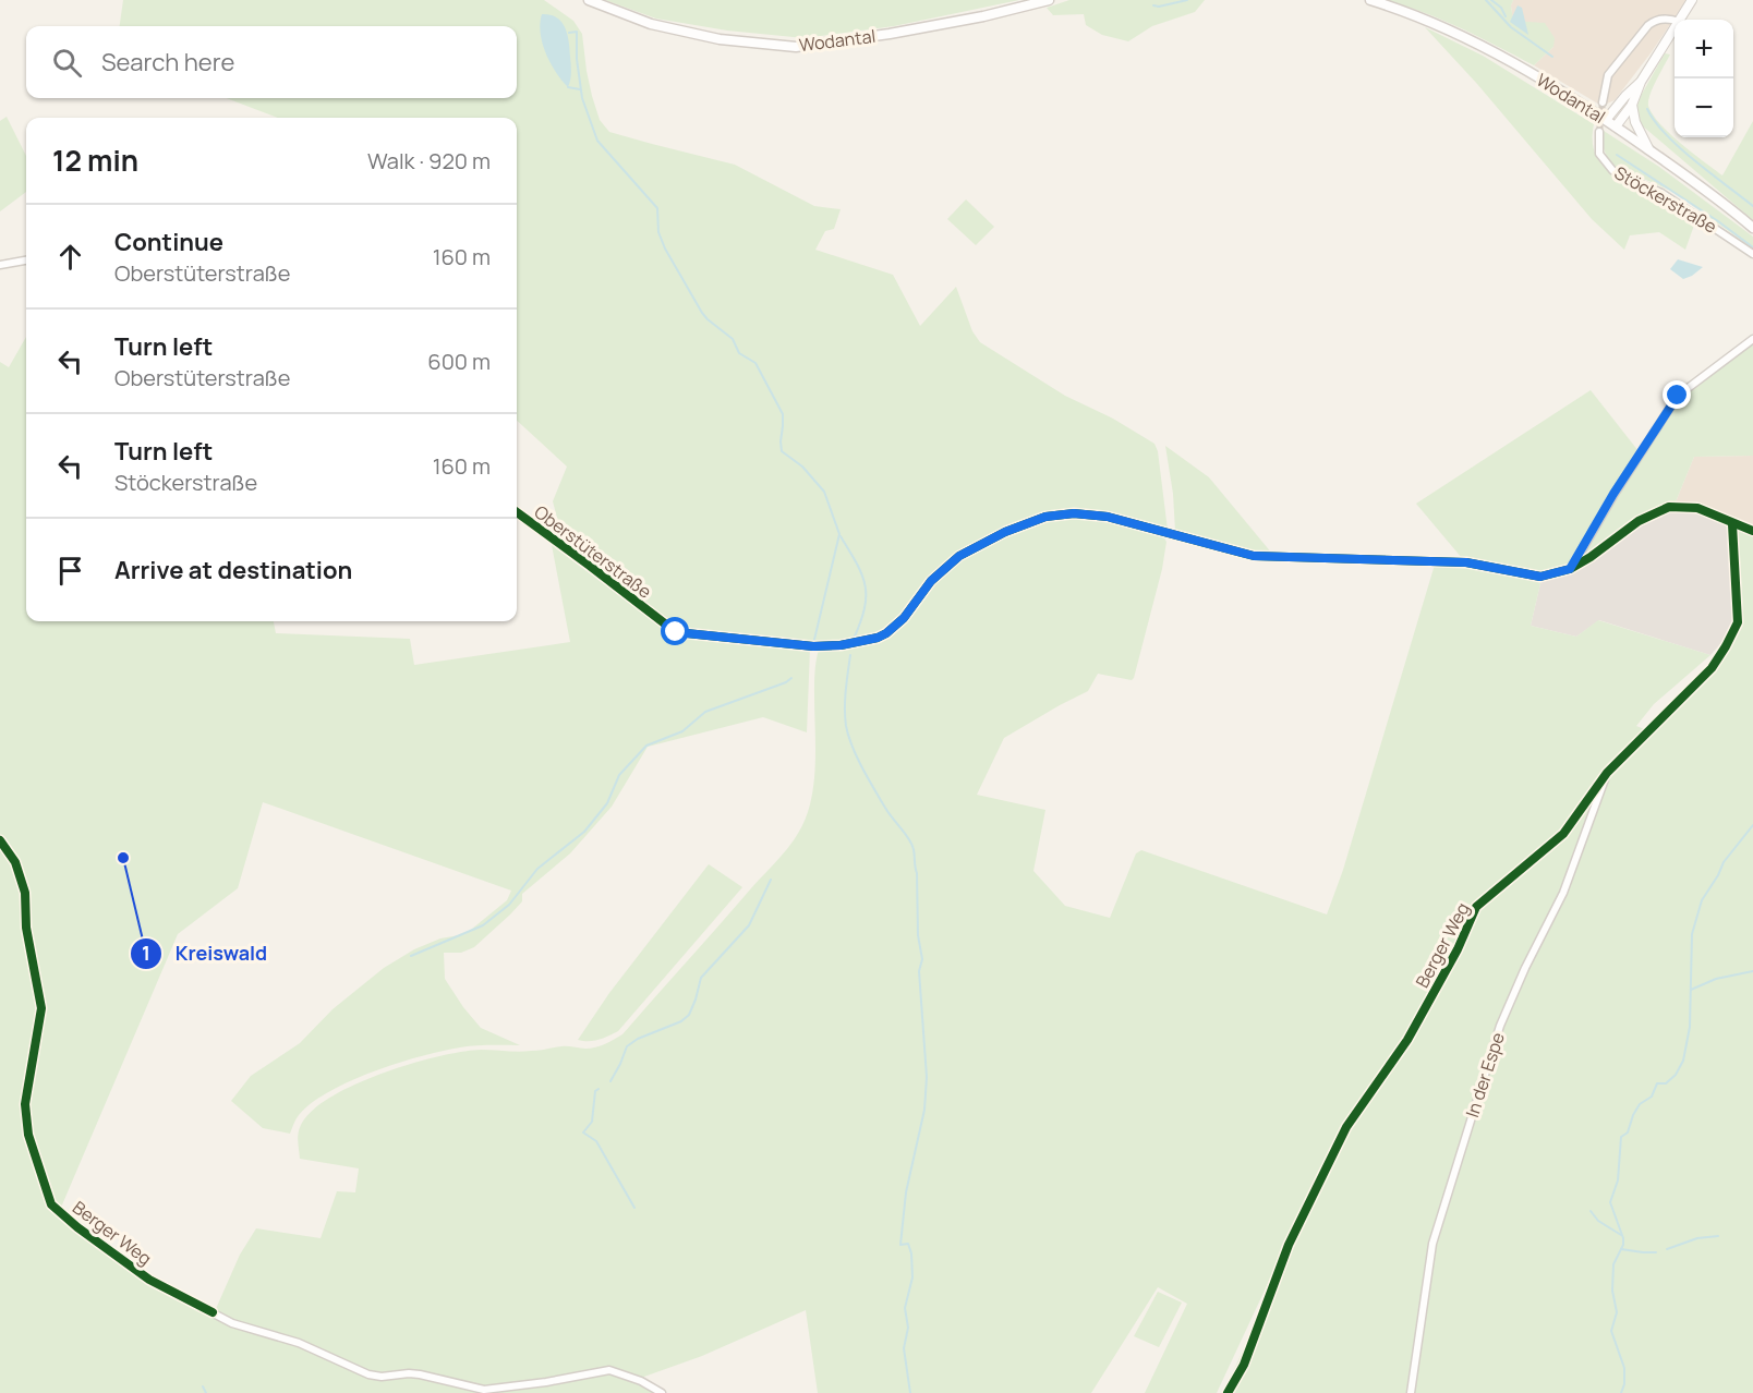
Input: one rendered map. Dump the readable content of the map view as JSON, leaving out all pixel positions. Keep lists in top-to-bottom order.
{
  "streets": {
    "main road": ["Wodantal"],
    "street": [
      "Stöckerstraße",
      "Oberstüterstraße",
      "Berger Weg",
      "In der Espe"
    ]
  },
  "crossings": [
    ["Wodantal", "Stöckerstraße"],
    ["Oberstüterstraße", "Berger Weg"],
    ["Berger Weg", "In der Espe"]
  ],
  "places": ["Kreiswald"],
  "page": {
    "map_buttons": ["+", "−"],
    "search": "Search here",
    "heading": ["12 min", "Walk · 920 m"],
    "list": [
      ["Continue", "Oberstüterstraße", "160 m"],
      ["Turn left", "Oberstüterstraße", "600 m"],
      ["Turn left", "Stöckerstraße", "160 m"],
      "Arrive at destination"
    ]
  }
}
